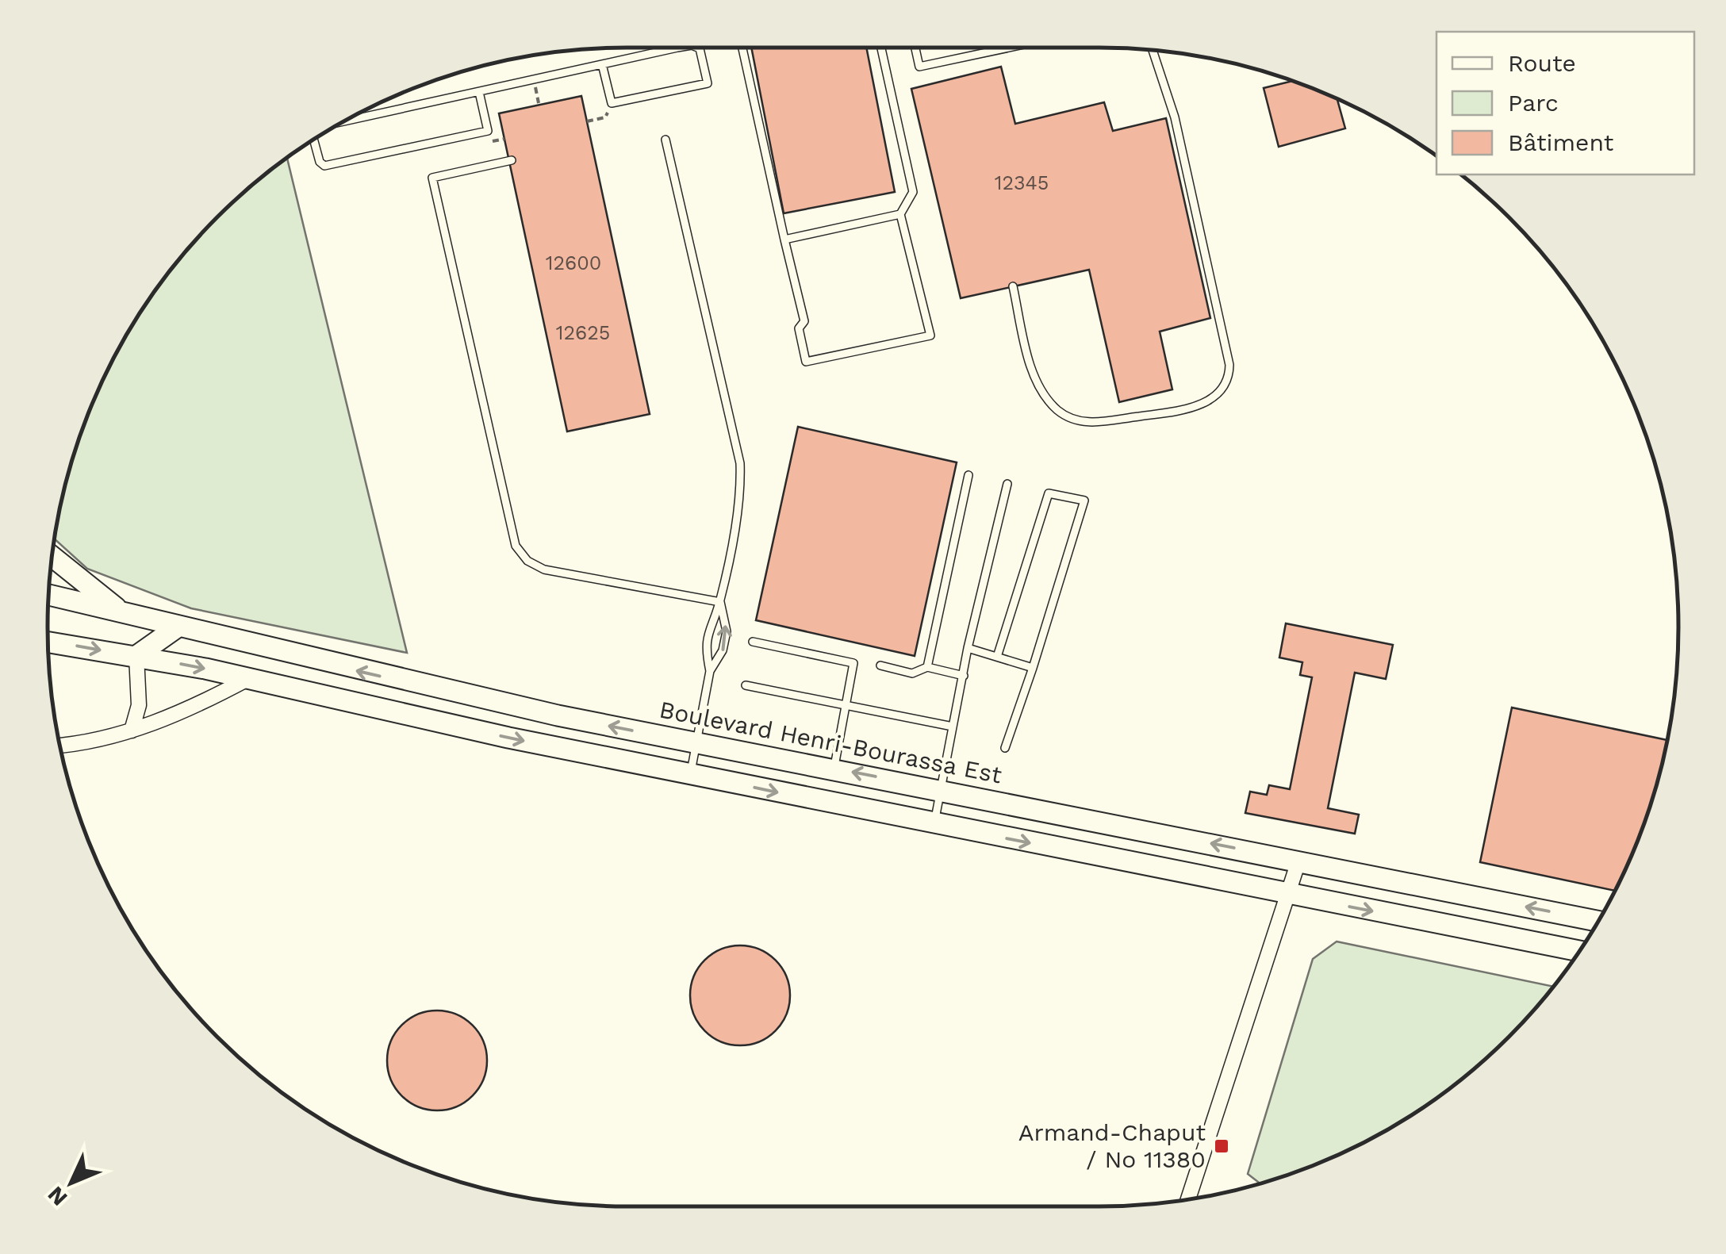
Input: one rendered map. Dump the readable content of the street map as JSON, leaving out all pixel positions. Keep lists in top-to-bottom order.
{
  "streets": {
    "main road": ["Boulevard Henri-Bourassa Est"]
  },
  "places": {
    "transit": ["Armand-Chaput / No 11380"]
  },
  "house_numbers": ["12345", "12600", "12625"],
  "legend": ["Route", "Parc", "Bâtiment"],
  "north": "bottom left"
}
